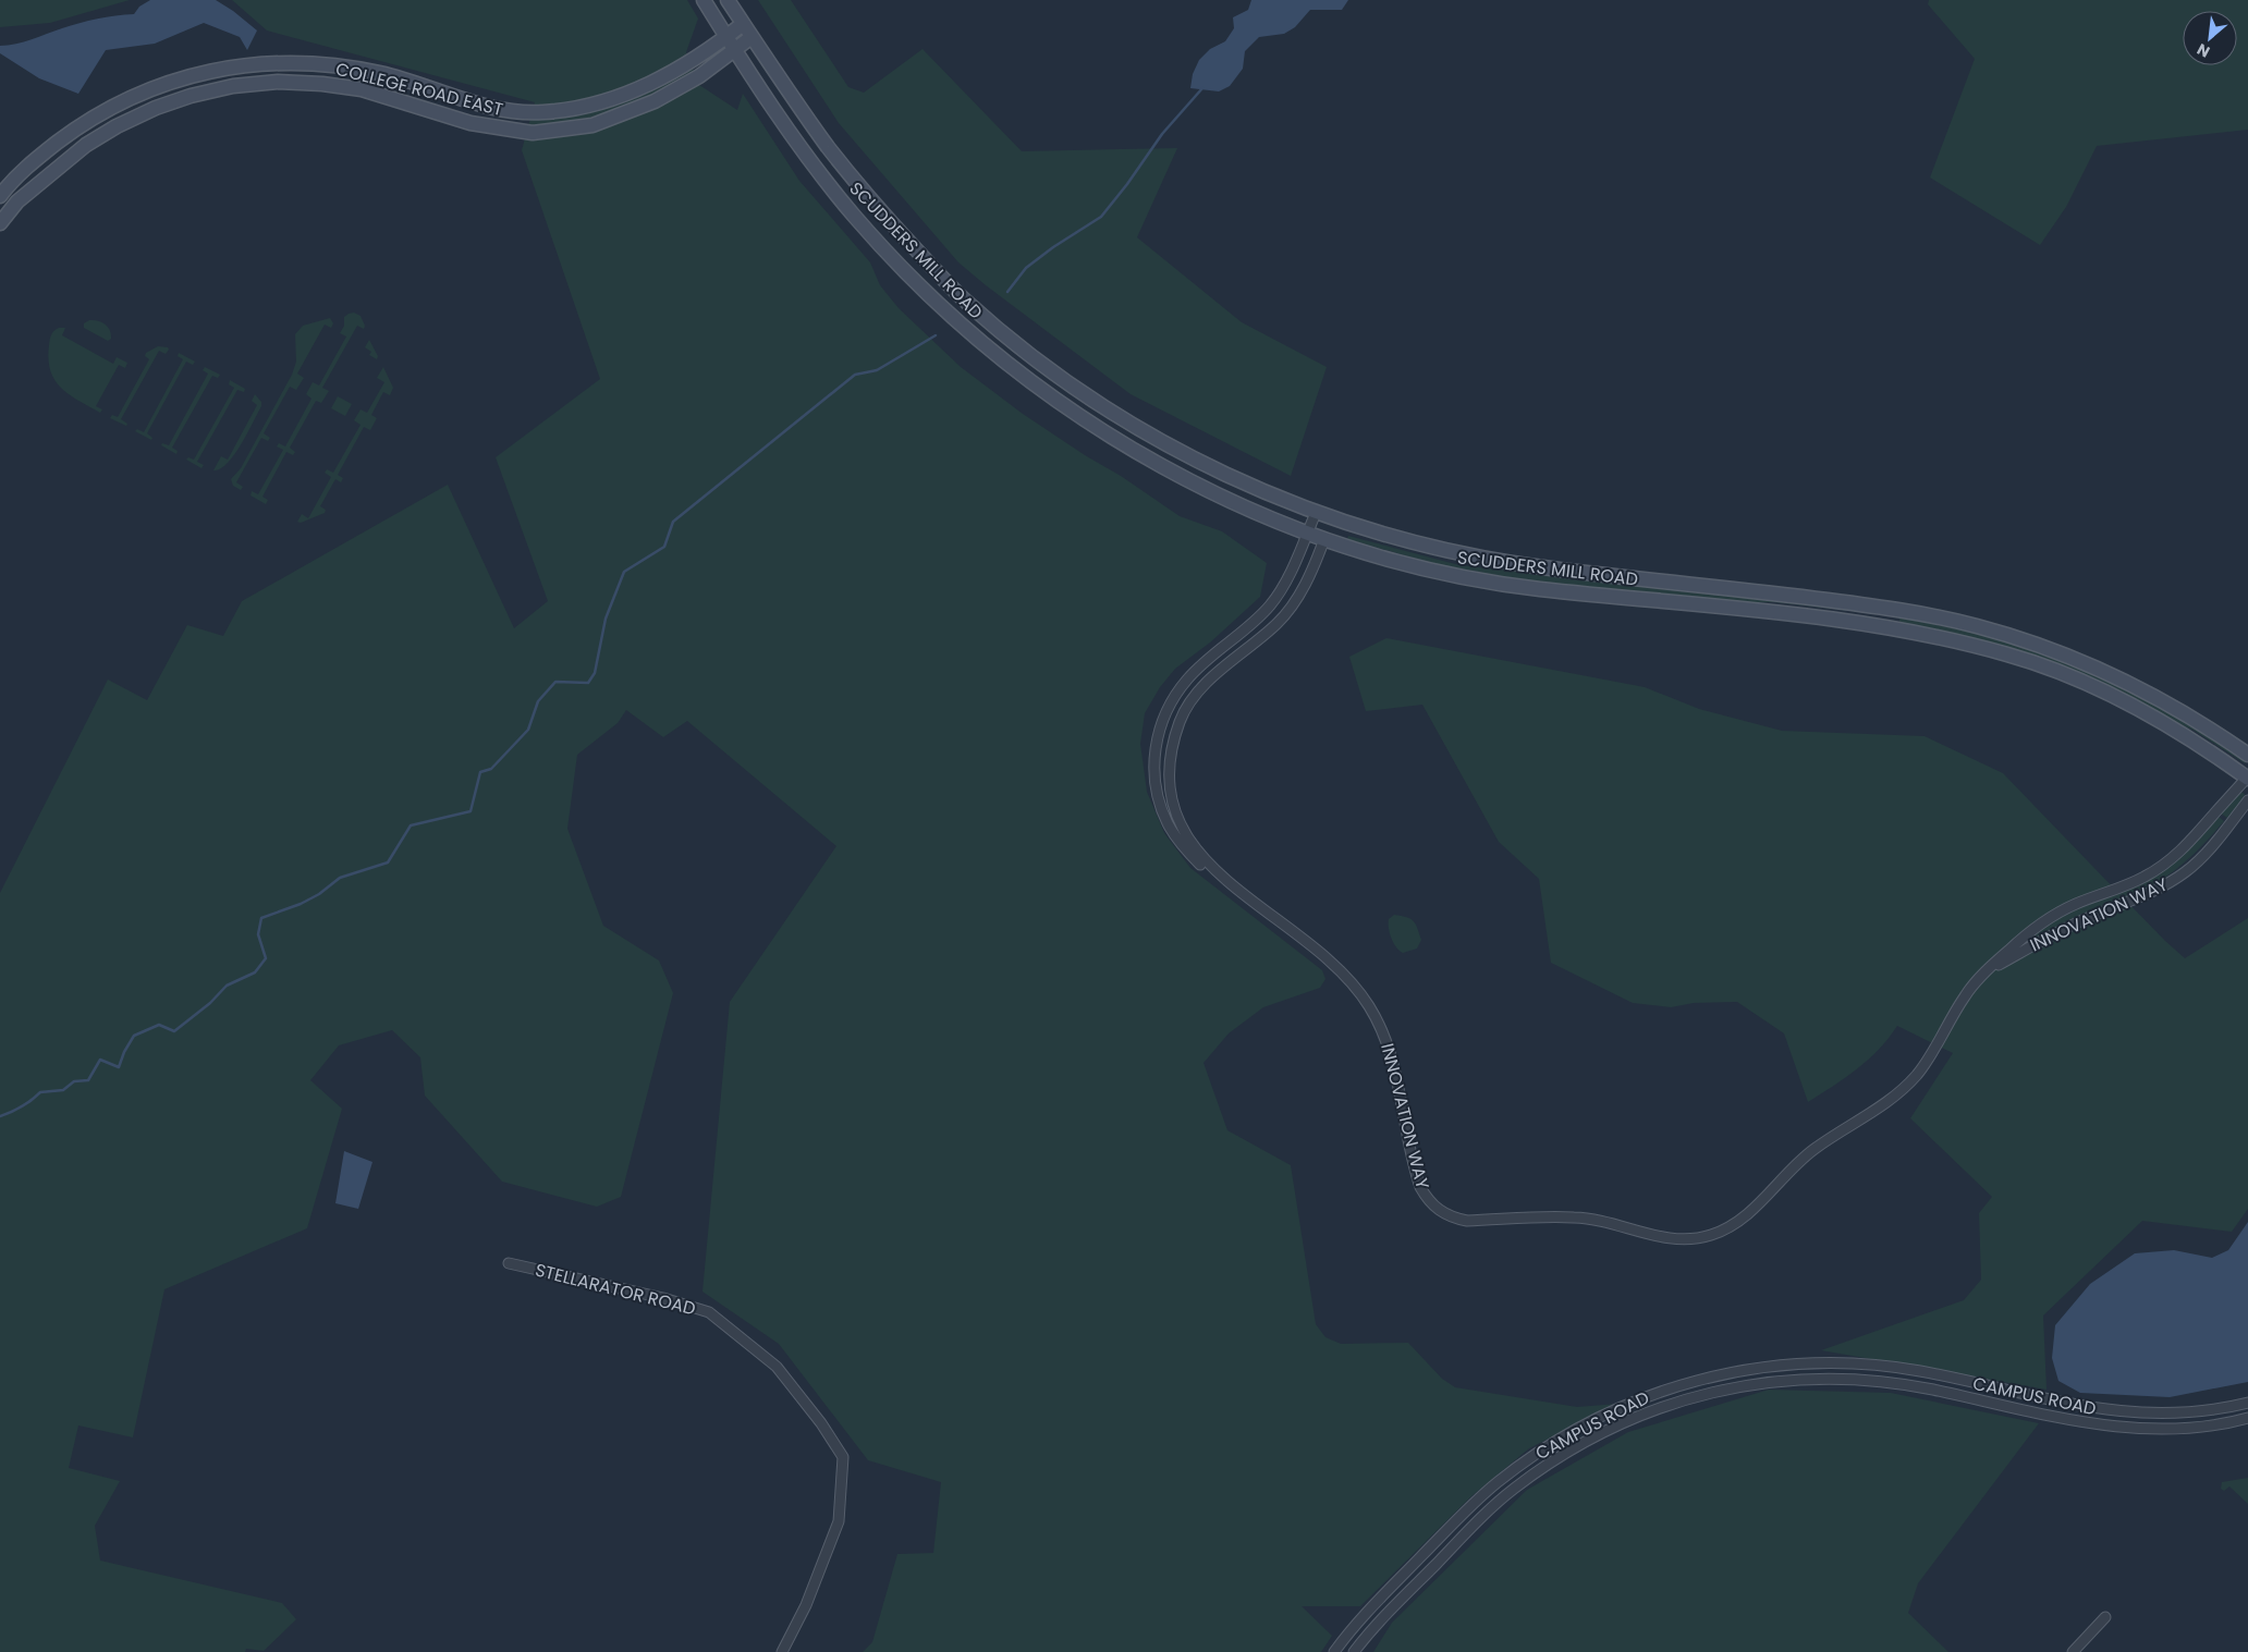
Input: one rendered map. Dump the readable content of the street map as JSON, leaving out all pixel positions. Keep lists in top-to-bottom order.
{
  "streets": {
    "main road": ["COLLEGE ROAD EAST", "SCUDDERS MILL ROAD"],
    "street": ["INNOVATION WAY", "STELLARATOR ROAD", "CAMPUS ROAD"]
  },
  "crossings": [
    ["COLLEGE ROAD EAST", "SCUDDERS MILL ROAD"],
    ["SCUDDERS MILL ROAD", "INNOVATION WAY"]
  ],
  "north": "bottom left"
}
